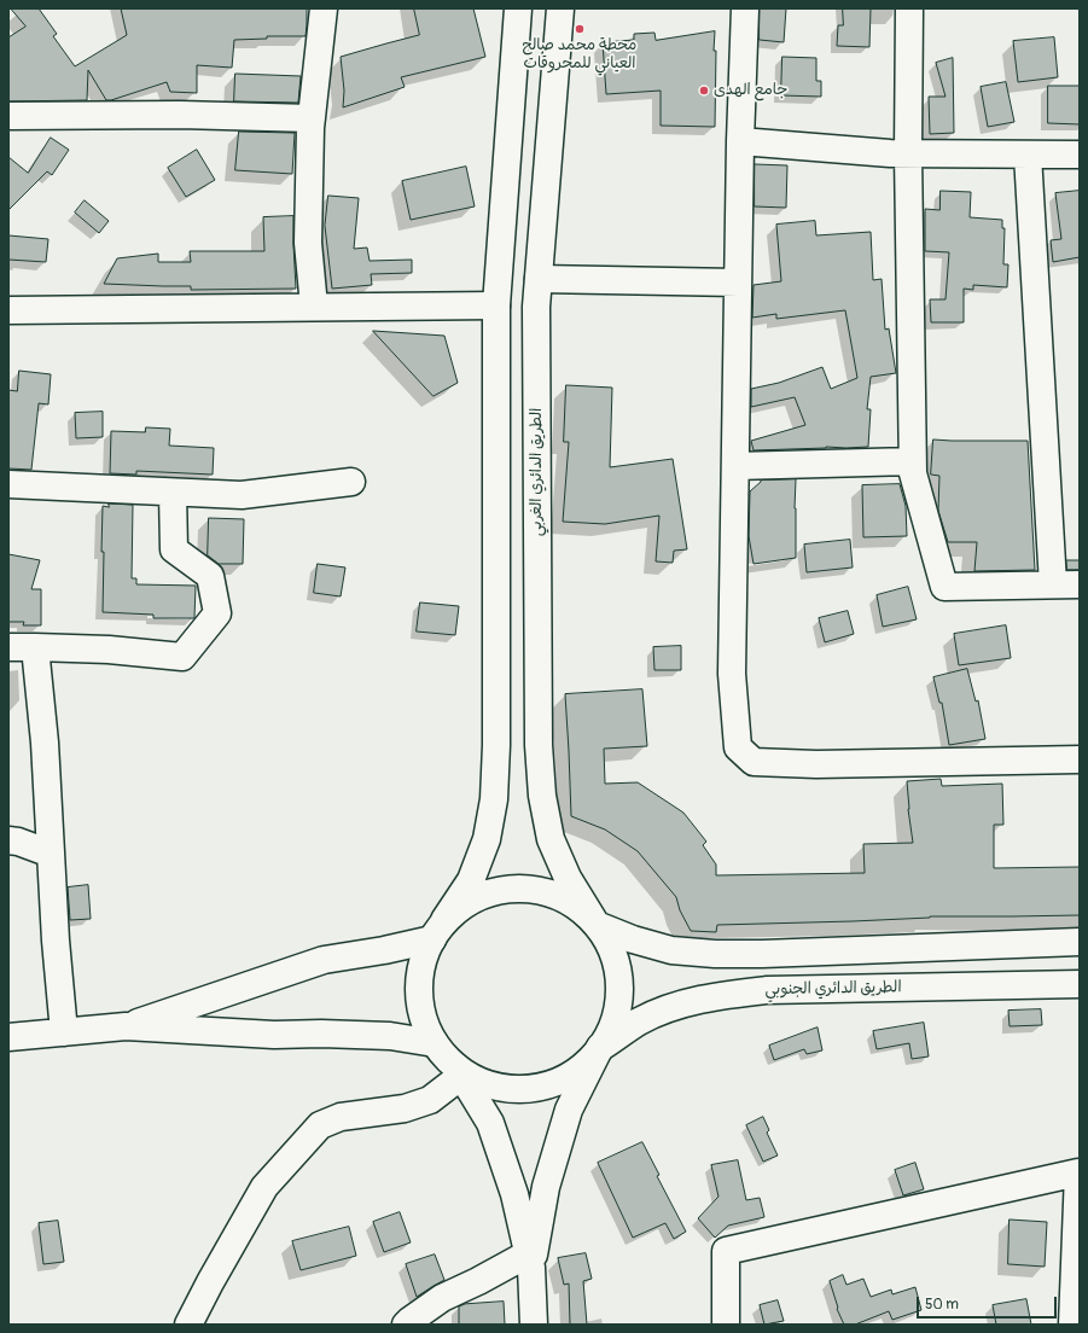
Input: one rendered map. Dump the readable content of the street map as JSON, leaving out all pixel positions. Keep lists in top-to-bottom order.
{
  "streets": {
    "street": ["الطريق الدائري الغربي", "الطريق الدائري الجنوبي"]
  },
  "crossings": [
    ["الطريق الدائري الغربي", "الطريق الدائري الجنوبي"]
  ],
  "places": ["محطة محمد صالح العياني للمحروقات", "جامع الهدى"],
  "scale_bar": "50 m"
}
